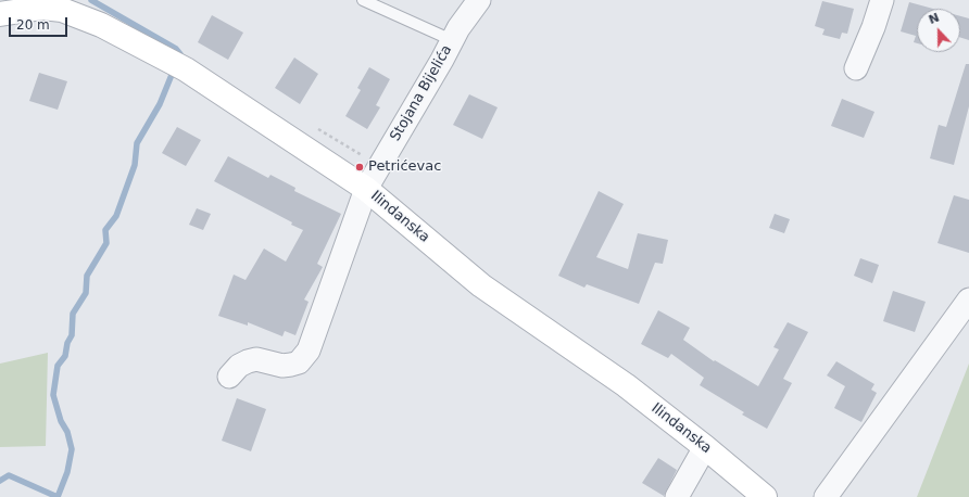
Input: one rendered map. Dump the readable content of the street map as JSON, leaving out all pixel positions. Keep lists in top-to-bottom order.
{
  "streets": {
    "street": ["Stojana Bijelića", "Ilindanska"]
  },
  "crossings": [
    ["Stojana Bijelića", "Ilindanska"]
  ],
  "places": ["Petrićevac"],
  "scale_bar": "20 m",
  "north": "top"
}
